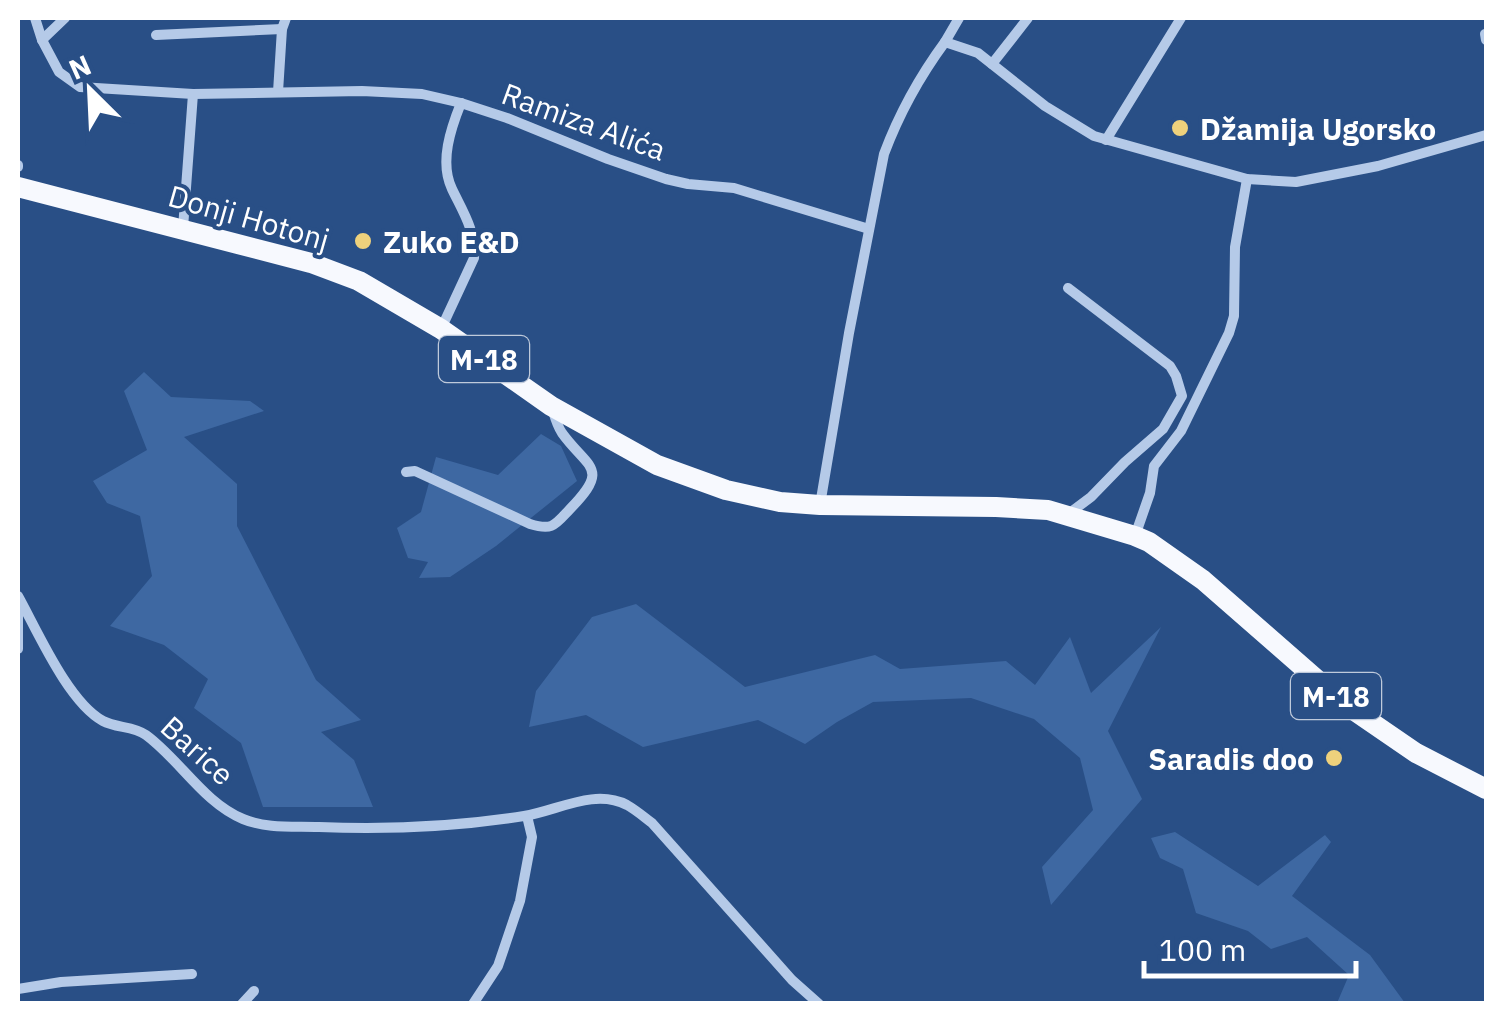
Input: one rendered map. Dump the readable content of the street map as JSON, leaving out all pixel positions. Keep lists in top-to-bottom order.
{
  "streets": {
    "main road": ["Donji Hotonj", "M-18"],
    "street": ["Ramiza Alića", "Barice"]
  },
  "places": ["Džamija Ugorsko", "Zuko E&D", "Saradis doo"],
  "scale_bar": "100 m",
  "north": "top left"
}
